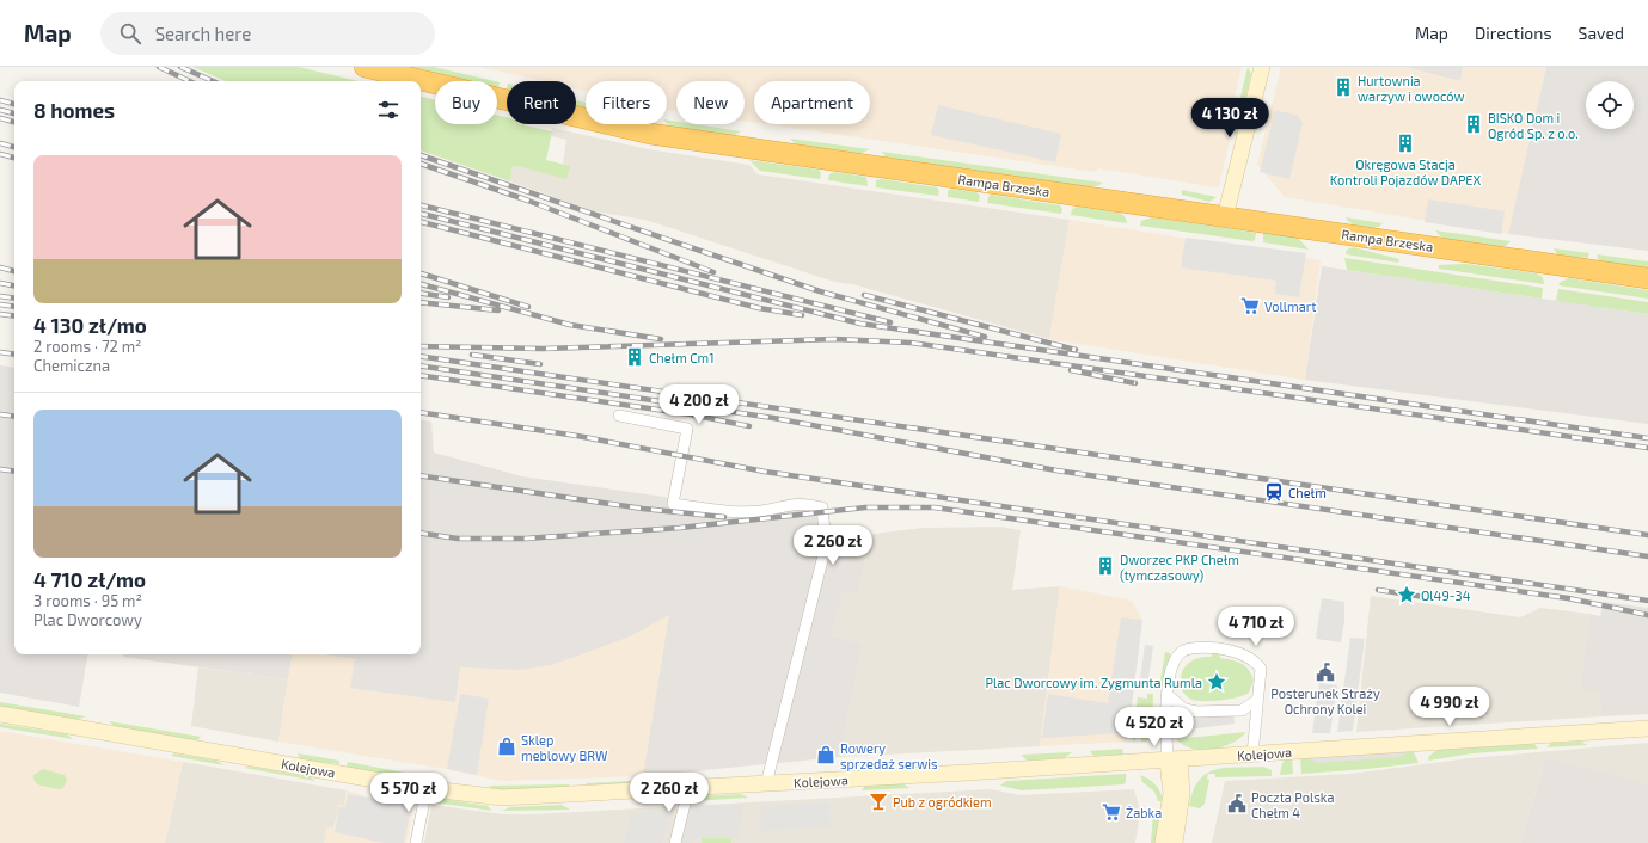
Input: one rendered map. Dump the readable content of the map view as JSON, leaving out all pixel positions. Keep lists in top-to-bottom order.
{
  "streets": {
    "highway": ["Rampa Brzeska"],
    "street": ["Kolejowa"]
  },
  "places": {
    "building": [
      "Hurtownia warzyw i owoców",
      "BISKO Dom i Ogród Sp. z o.o.",
      "Okręgowa Stacja Kontroli Pojazdów DAPEX",
      "Chełm Cm1",
      "Dworzec PKP Chełm (tymczasowy)"
    ],
    "supermarket": ["Vollmart", "Żabka"],
    "station": ["Chełm"],
    "place": ["Ol49-34", "Plac Dworcowy im. Zygmunta Rumla"],
    "public building": ["Posterunek Straży Ochrony Kolei", "Poczta Polska Chełm 4"],
    "shop": ["Sklep meblowy BRW", "Rowery sprzedaż serwis"],
    "bar": ["Pub z ogródkiem"]
  },
  "page": {
    "header": "Map",
    "search": "Search here",
    "nav": ["Map", "Directions", "Saved"],
    "chip": [
      "Buy",
      "Rent",
      "Filters",
      "New",
      "Apartment"
    ],
    "heading": "8 homes",
    "price": [
      "4 130 zł",
      "4 200 zł",
      "2 260 zł",
      "4 710 zł",
      "4 990 zł",
      "4 520 zł",
      "5 570 zł",
      "2 260 zł"
    ],
    "list": [
      {
        "name": "4 130 zł/mo",
        "note": "2 rooms · 72 m² · Chemiczna"
      },
      {
        "name": "4 710 zł/mo",
        "note": "3 rooms · 95 m² · Plac Dworcowy"
      }
    ]
  }
}
